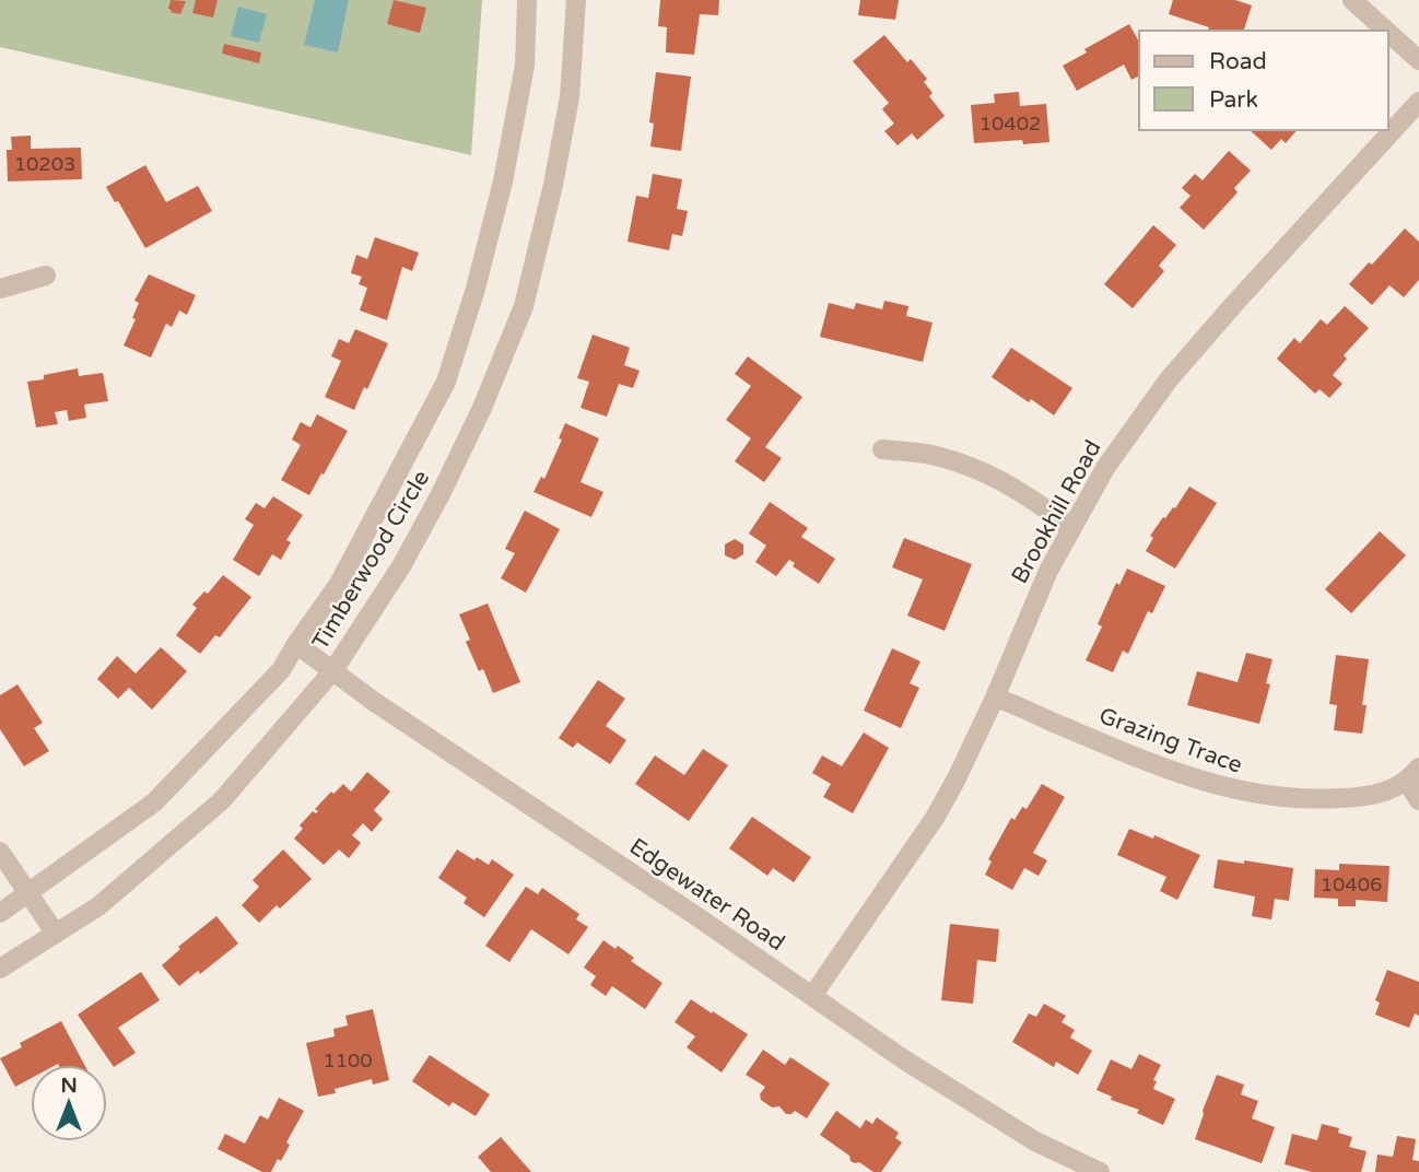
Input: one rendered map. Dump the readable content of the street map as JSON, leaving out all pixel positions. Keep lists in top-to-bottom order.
{
  "streets": {
    "street": [
      "Brookhill Road",
      "Timberwood Circle",
      "Grazing Trace",
      "Edgewater Road"
    ]
  },
  "crossings": [
    ["Brookhill Road", "Grazing Trace"],
    ["Brookhill Road", "Edgewater Road"],
    ["Timberwood Circle", "Edgewater Road"]
  ],
  "house_numbers": [
    "10402",
    "10203",
    "10406",
    "1100"
  ],
  "legend": ["Road", "Park"],
  "north": "top"
}
